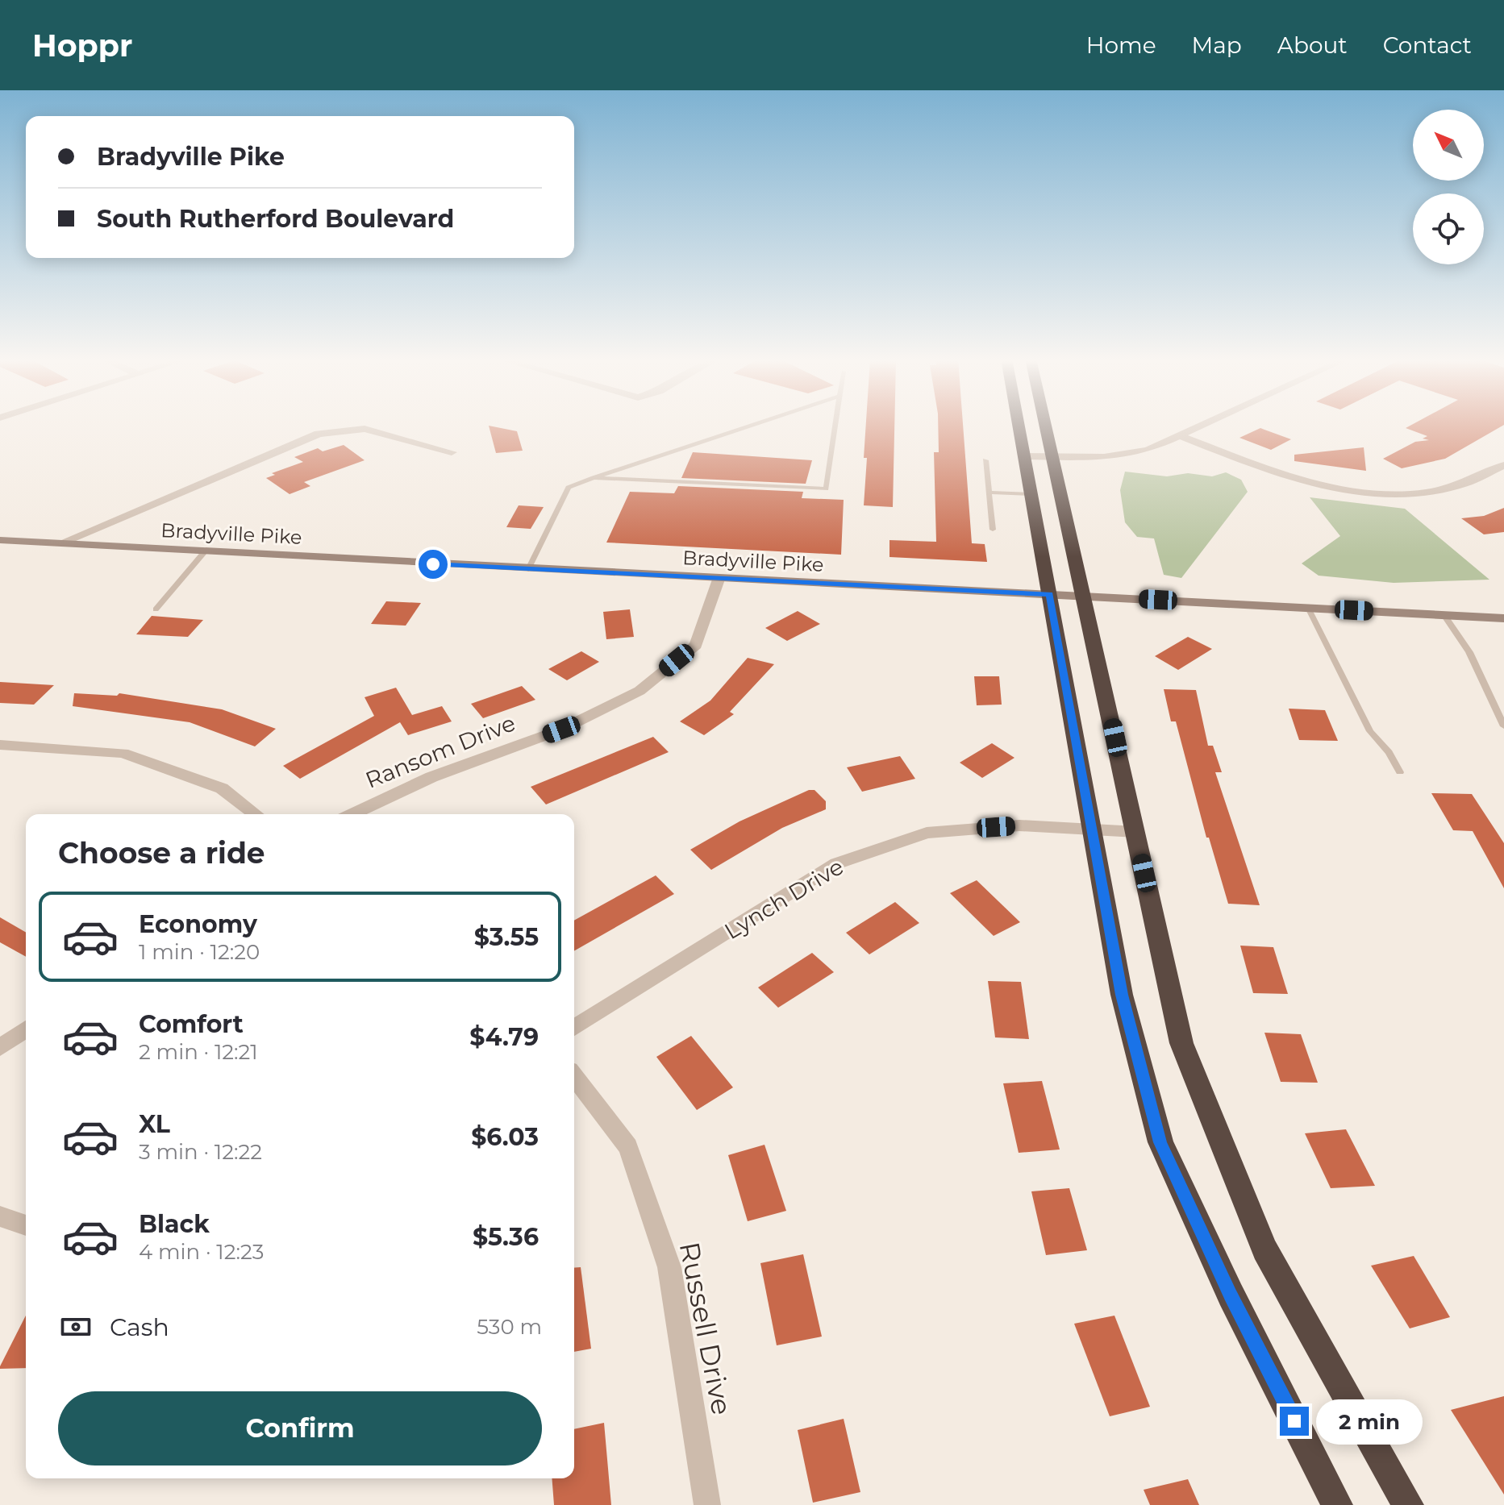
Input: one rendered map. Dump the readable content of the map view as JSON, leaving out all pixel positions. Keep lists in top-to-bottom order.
{
  "streets": {
    "main road": ["Bradyville Pike"],
    "street": ["Ransom Drive", "Lynch Drive", "Russell Drive"]
  },
  "crossings": [
    ["Bradyville Pike", "Ransom Drive"]
  ],
  "north": "top left",
  "page": {
    "header": "Hoppr",
    "nav": [
      "Home",
      "Map",
      "About",
      "Contact"
    ],
    "banner": ["Bradyville Pike", "South Rutherford Boulevard"],
    "heading": "Choose a ride",
    "list": [
      {
        "name": "Economy",
        "note": "1 min · 12:20",
        "value": "$3.55"
      },
      {
        "name": "Comfort",
        "note": "2 min · 12:21",
        "value": "$4.79"
      },
      {
        "name": "XL",
        "note": "3 min · 12:22",
        "value": "$6.03"
      },
      {
        "name": "Black",
        "note": "4 min · 12:23",
        "value": "$5.36"
      }
    ],
    "pay": ["Cash", "530 m"],
    "buttons": "Confirm",
    "bubble": "2 min"
  }
}
